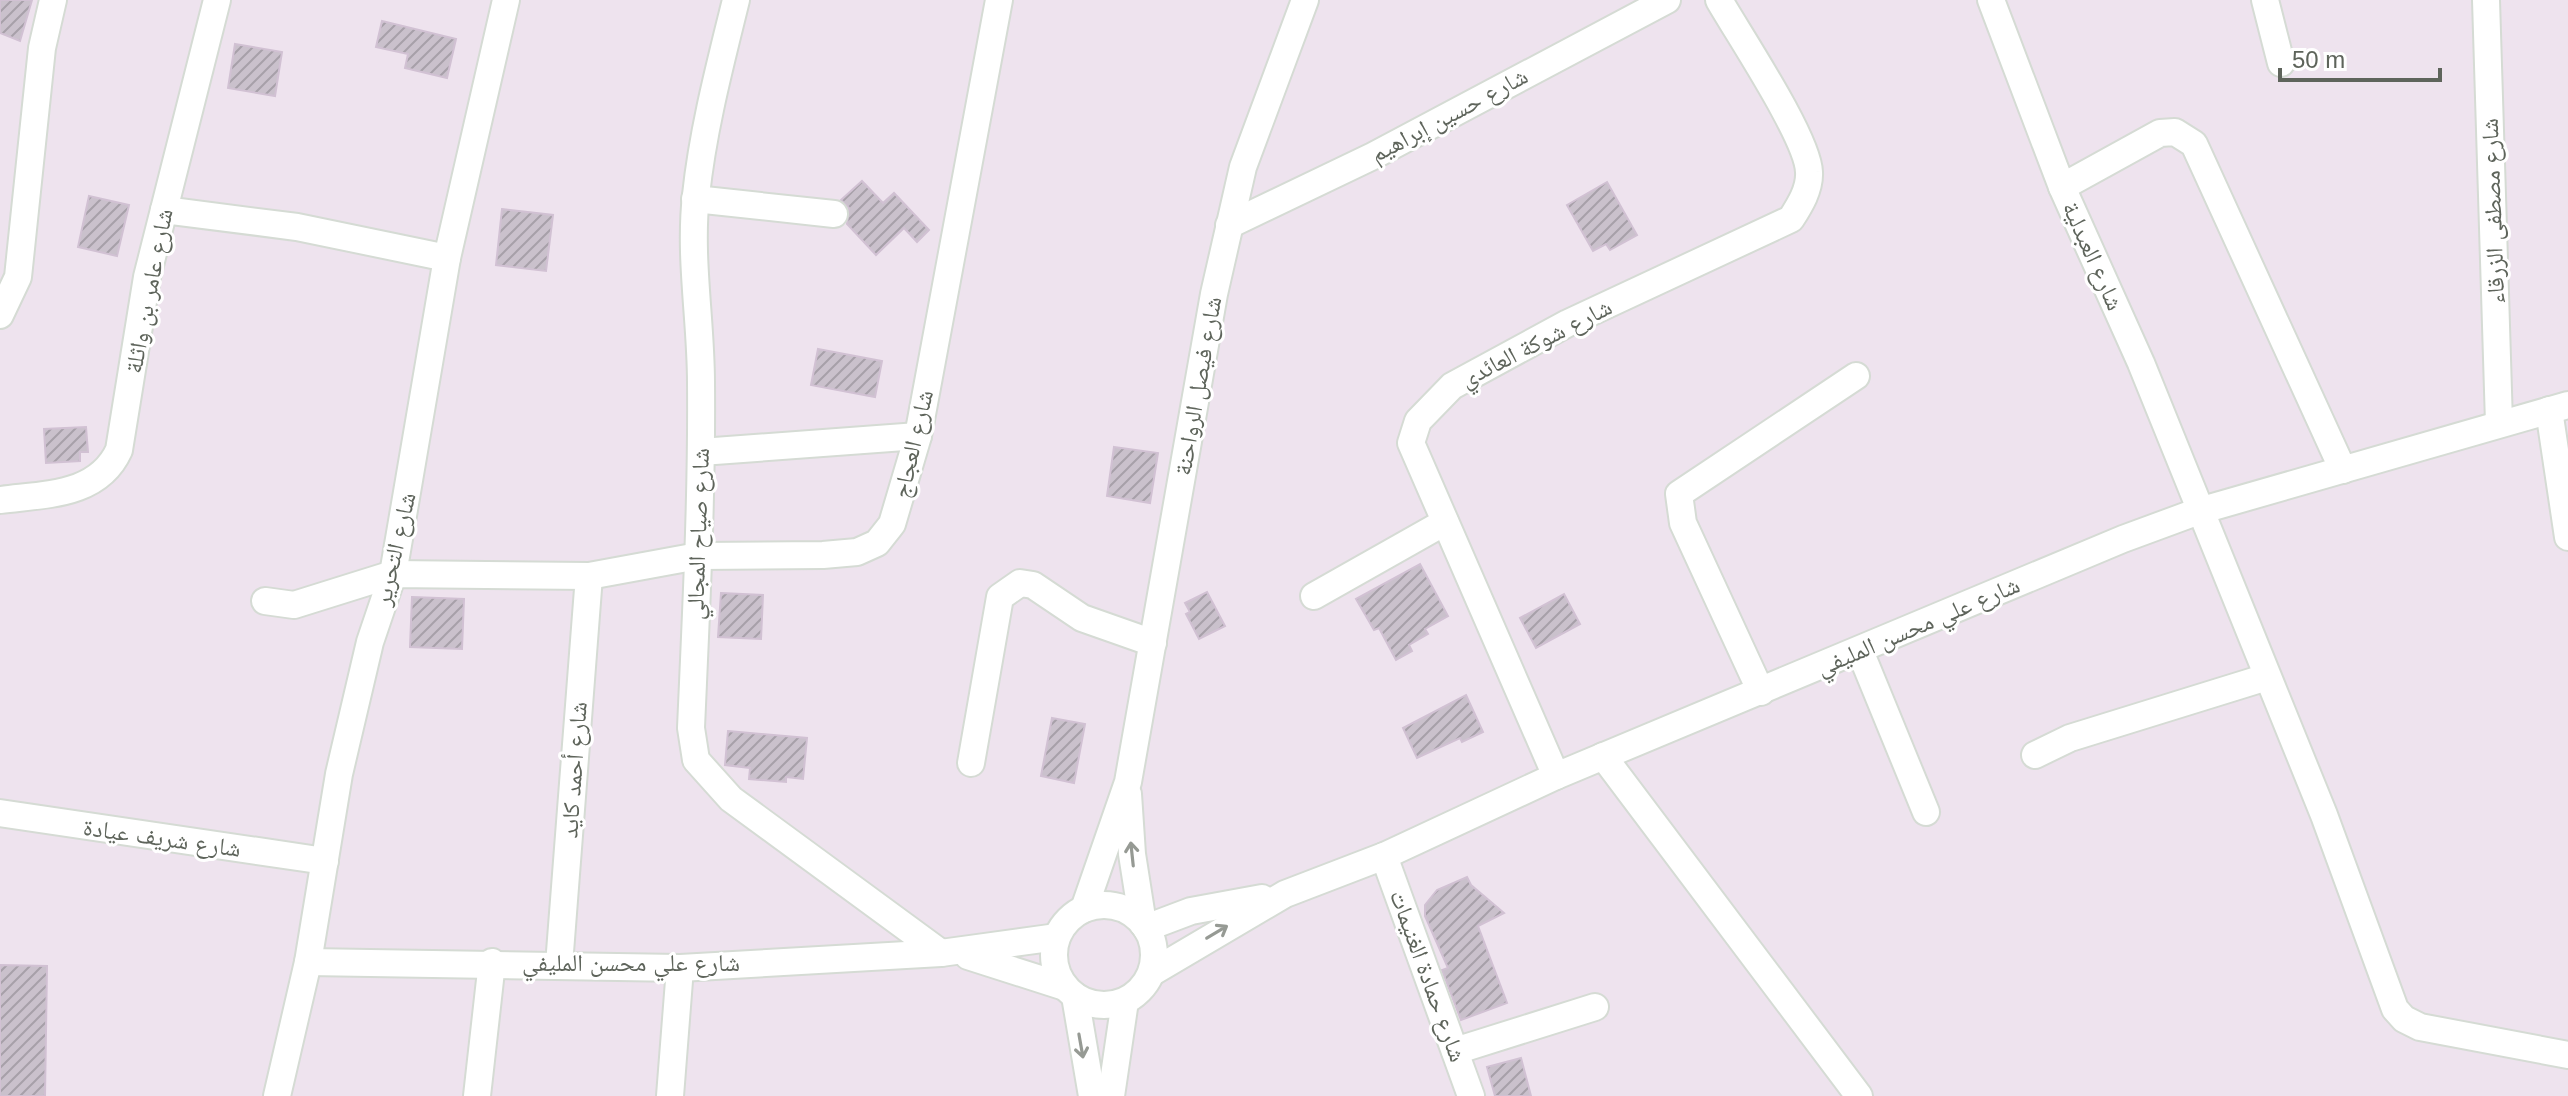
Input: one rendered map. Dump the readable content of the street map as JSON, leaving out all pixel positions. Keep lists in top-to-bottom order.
{
  "streets": {
    "street": [
      "شارع حسين إبراهيم",
      "شارع مصطفى الزرقاء",
      "شارع العبدلية",
      "شارع عامر بن واثلة",
      "شارع شوكة العائدي",
      "شارع فيصل الرواحنة",
      "شارع العجاج",
      "شارع صياح المجالي",
      "شارع التحرير",
      "شارع علي محسن المليفي",
      "شارع أحمد كايد",
      "شارع شريف عيادة",
      "شارع حمادة الغنيمات"
    ]
  },
  "crossings": [
    ["شارع حسين إبراهيم", "شارع فيصل الرواحنة"],
    ["شارع مصطفى الزرقاء", "شارع علي محسن المليفي"],
    ["شارع العبدلية", "شارع علي محسن المليفي"],
    ["شارع شوكة العائدي", "شارع علي محسن المليفي"],
    ["شارع فيصل الرواحنة", "شارع علي محسن المليفي"],
    ["شارع العجاج", "شارع صياح المجالي"],
    ["شارع العجاج", "شارع التحرير"],
    ["شارع العجاج", "شارع أحمد كايد"],
    ["شارع صياح المجالي", "شارع علي محسن المليفي"],
    ["شارع التحرير", "شارع علي محسن المليفي"],
    ["شارع التحرير", "شارع شريف عيادة"],
    ["شارع علي محسن المليفي", "شارع أحمد كايد"],
    ["شارع علي محسن المليفي", "شارع حمادة الغنيمات"]
  ],
  "scale_bar": "50 m"
}
